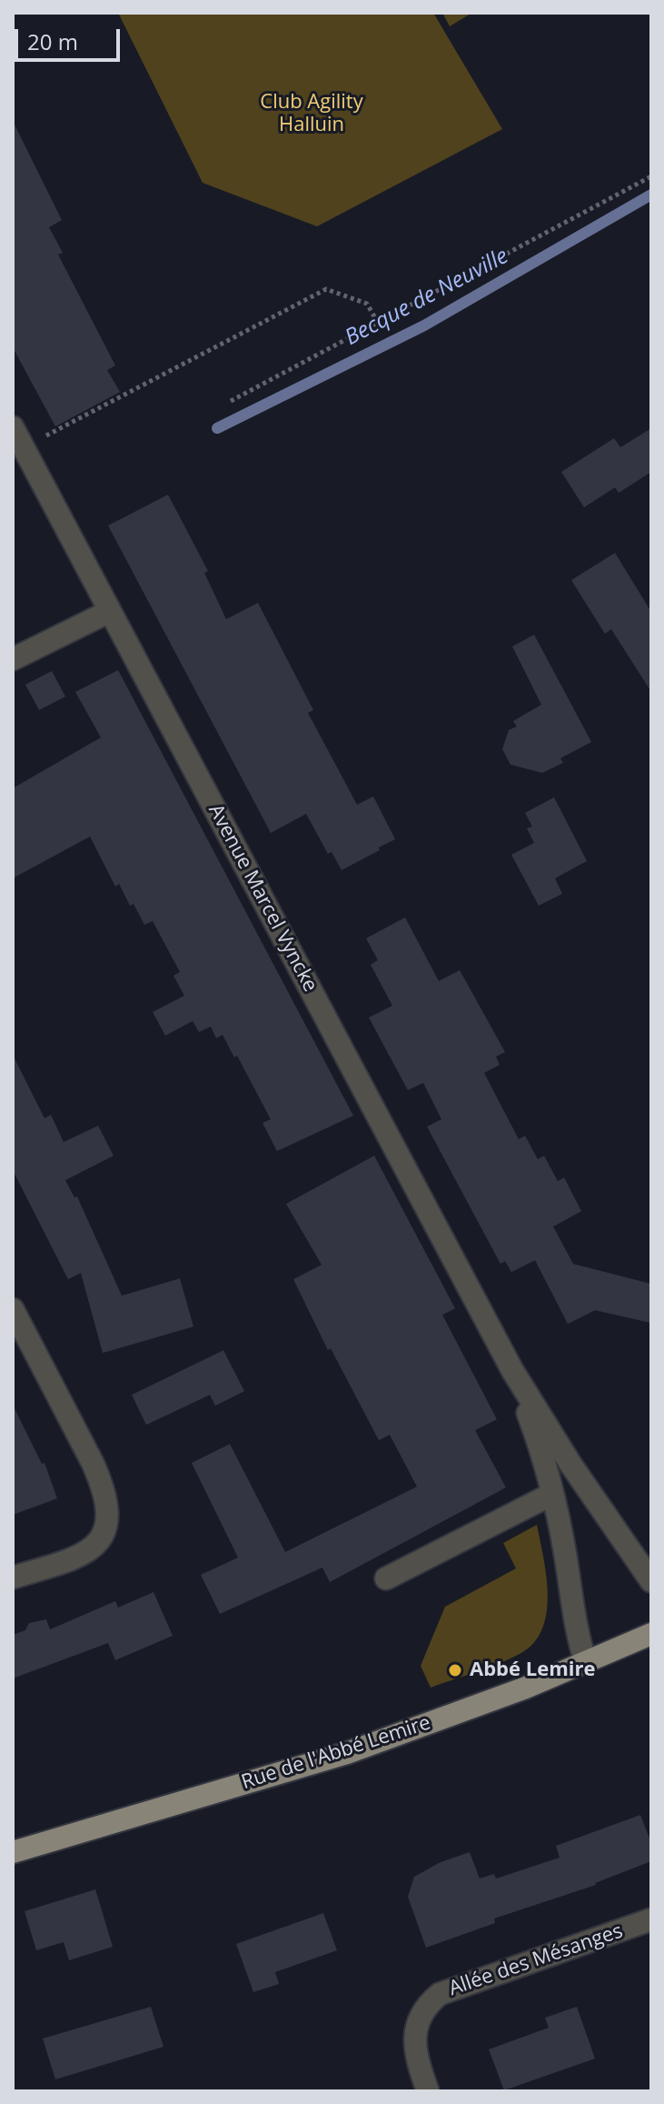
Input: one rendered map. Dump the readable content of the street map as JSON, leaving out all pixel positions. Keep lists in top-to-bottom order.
{
  "streets": {
    "main road": ["Rue de l'Abbé Lemire"],
    "street": ["Avenue Marcel Vyncke", "Allée des Mésanges"]
  },
  "crossings": [
    ["Avenue Marcel Vyncke", "Rue de l'Abbé Lemire"]
  ],
  "water": ["Becque de Neuville"],
  "parks": ["Club Agility Halluin"],
  "places": ["Abbé Lemire"],
  "scale_bar": "20 m"
}
